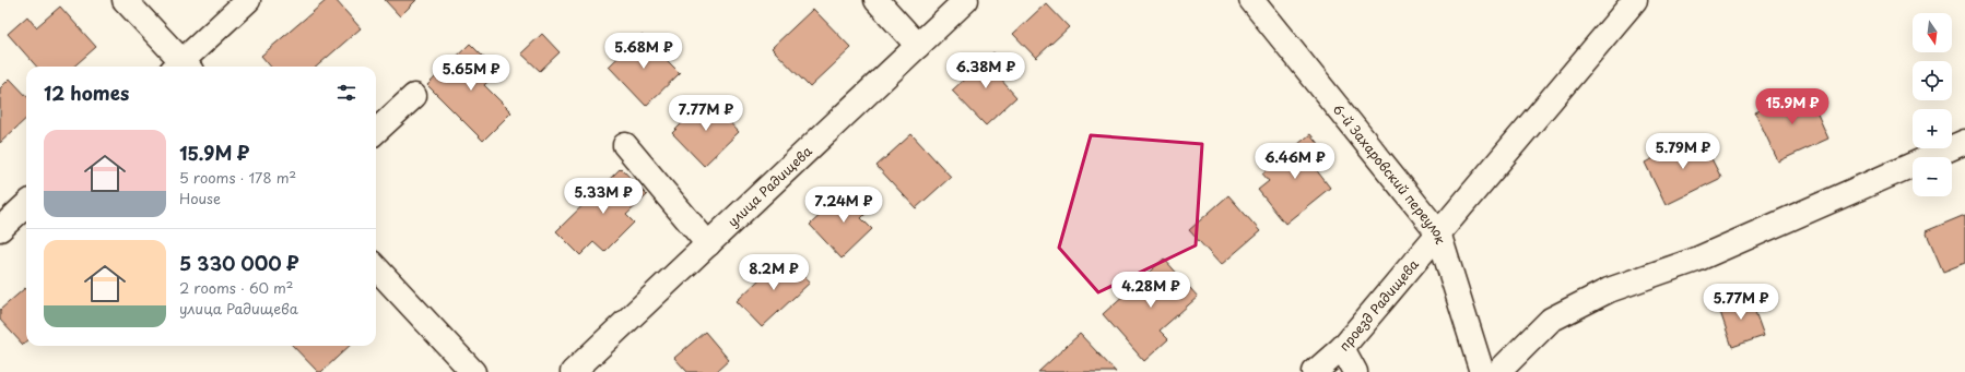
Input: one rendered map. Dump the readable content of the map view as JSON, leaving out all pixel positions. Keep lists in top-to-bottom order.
{
  "streets": {
    "street": ["6-й Захаровский переулок", "улица Радищева", "проезд Радищева"]
  },
  "crossings": [
    ["6-й Захаровский переулок", "проезд Радищева"]
  ],
  "north": "bottom",
  "page": {
    "map_buttons": ["+", "−"],
    "price": [
      "5.68M ₽",
      "6.38M ₽",
      "5.65M ₽",
      "15.9M ₽",
      "7.77M ₽",
      "5.79M ₽",
      "6.46M ₽",
      "5.33M ₽",
      "7.24M ₽",
      "8.2M ₽",
      "4.28M ₽",
      "5.77M ₽"
    ],
    "heading": "12 homes",
    "list": [
      {
        "name": "15.9M ₽",
        "note": "5 rooms · 178 m² · House"
      },
      {
        "name": "5 330 000 ₽",
        "note": "2 rooms · 60 m² · улица Радищева"
      }
    ]
  }
}
